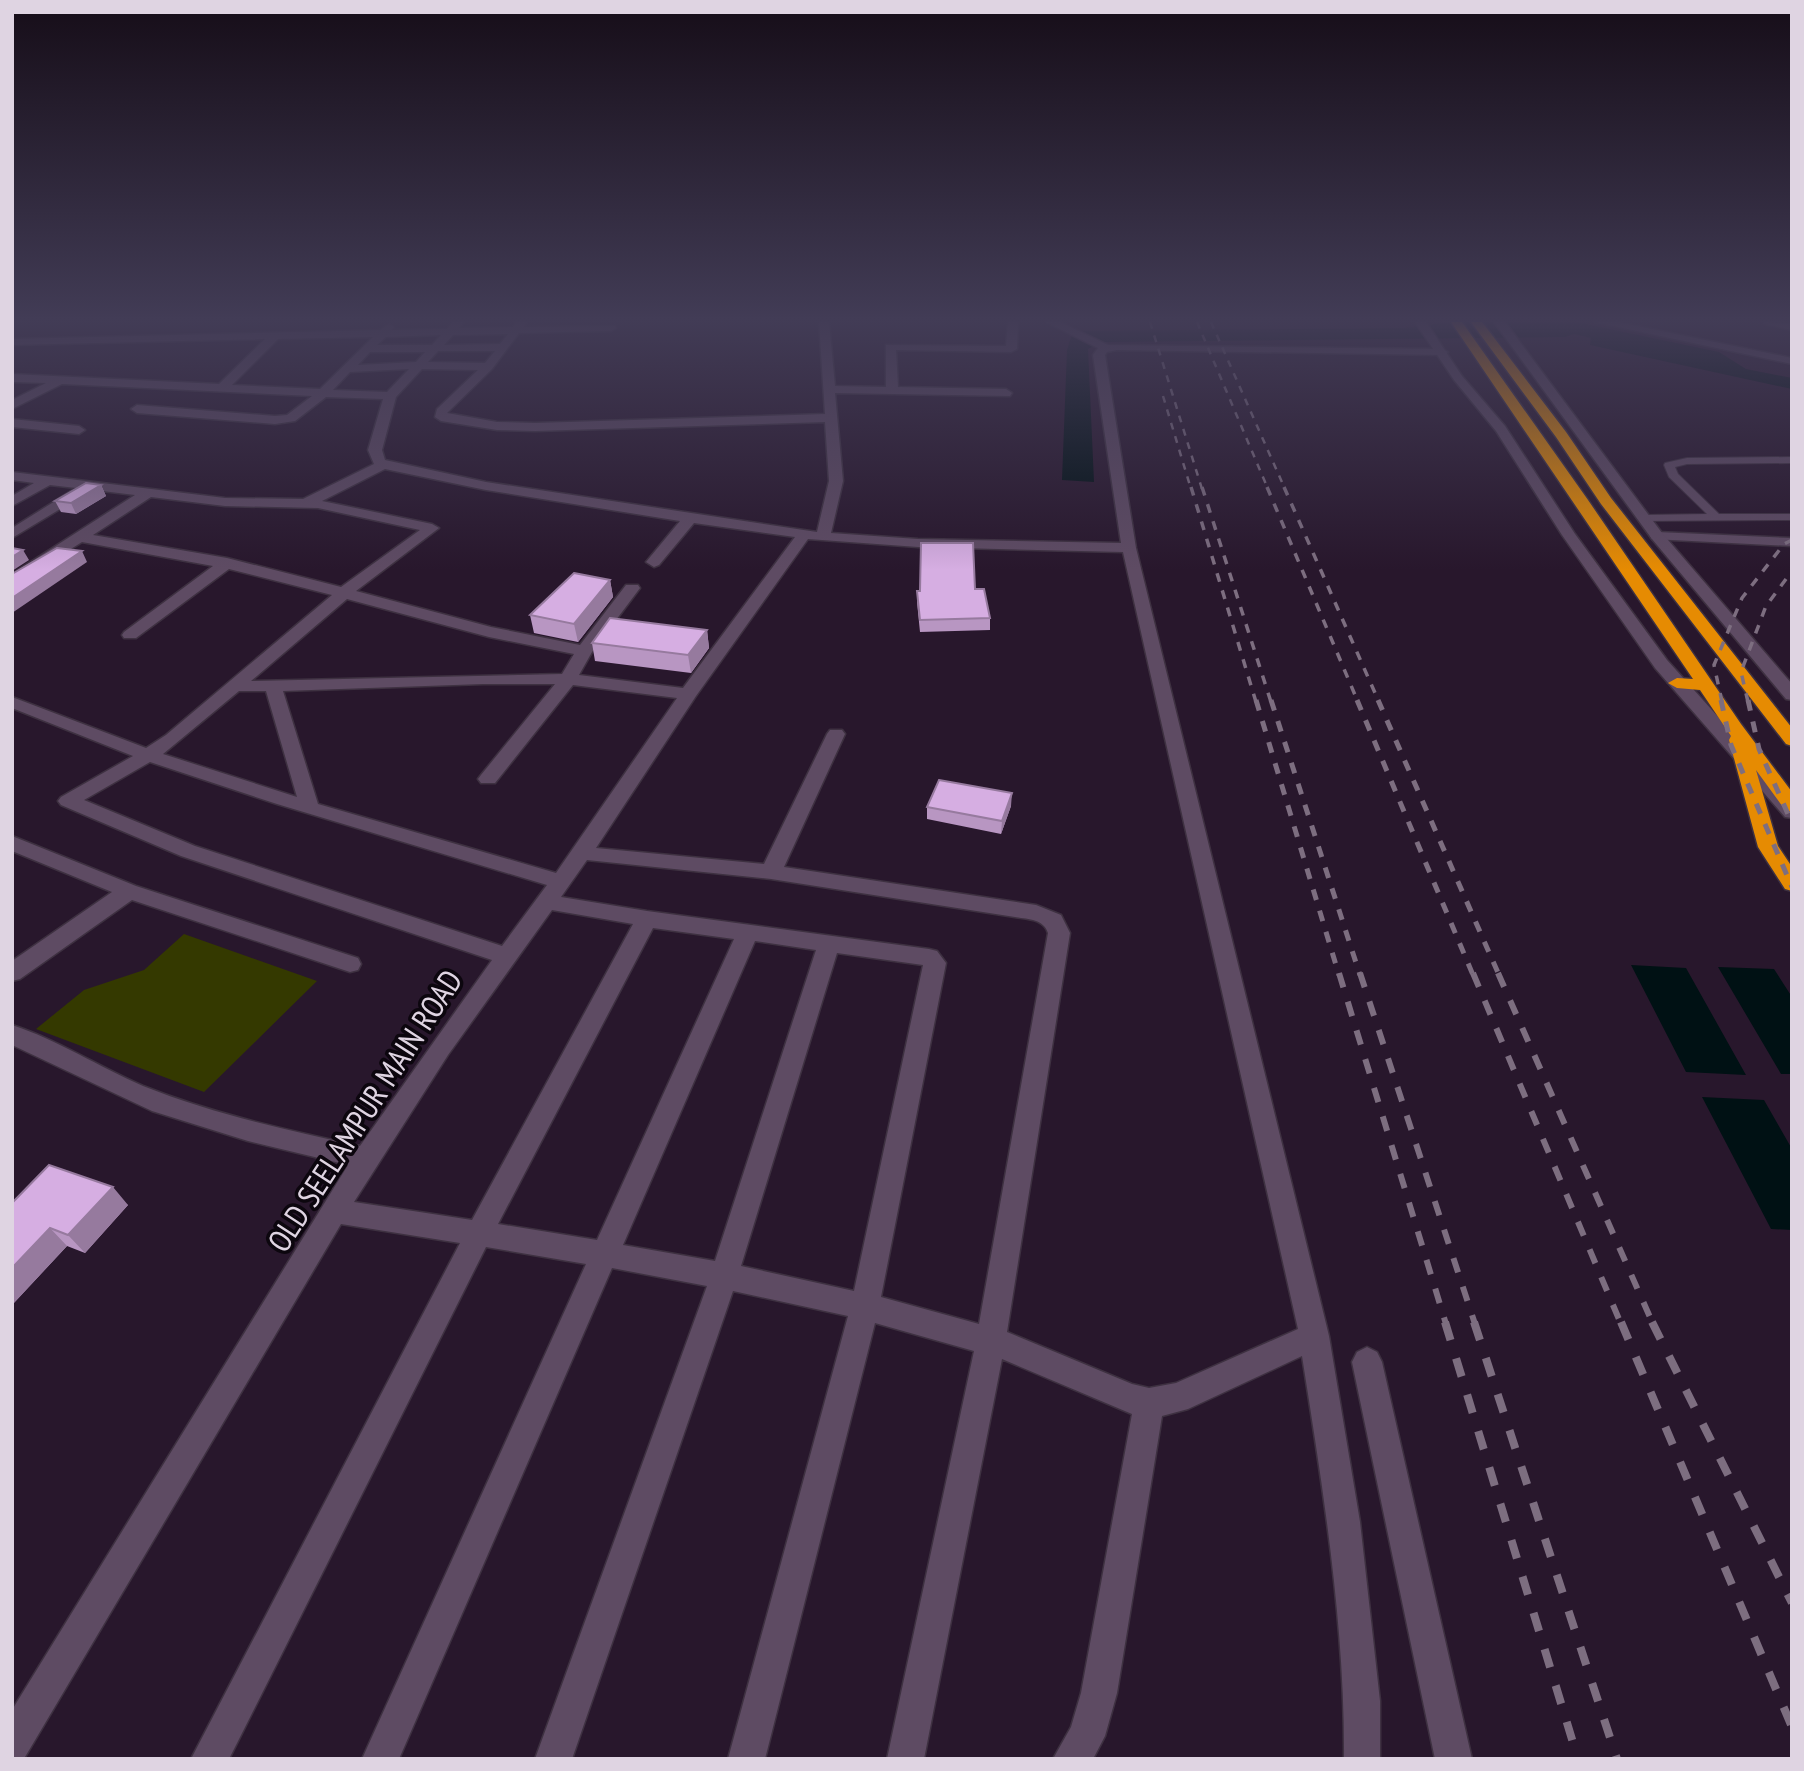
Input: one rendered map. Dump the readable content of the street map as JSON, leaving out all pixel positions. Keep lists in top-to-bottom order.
{
  "streets": {
    "street": ["OLD SEELAMPUR MAIN ROAD"]
  }
}
